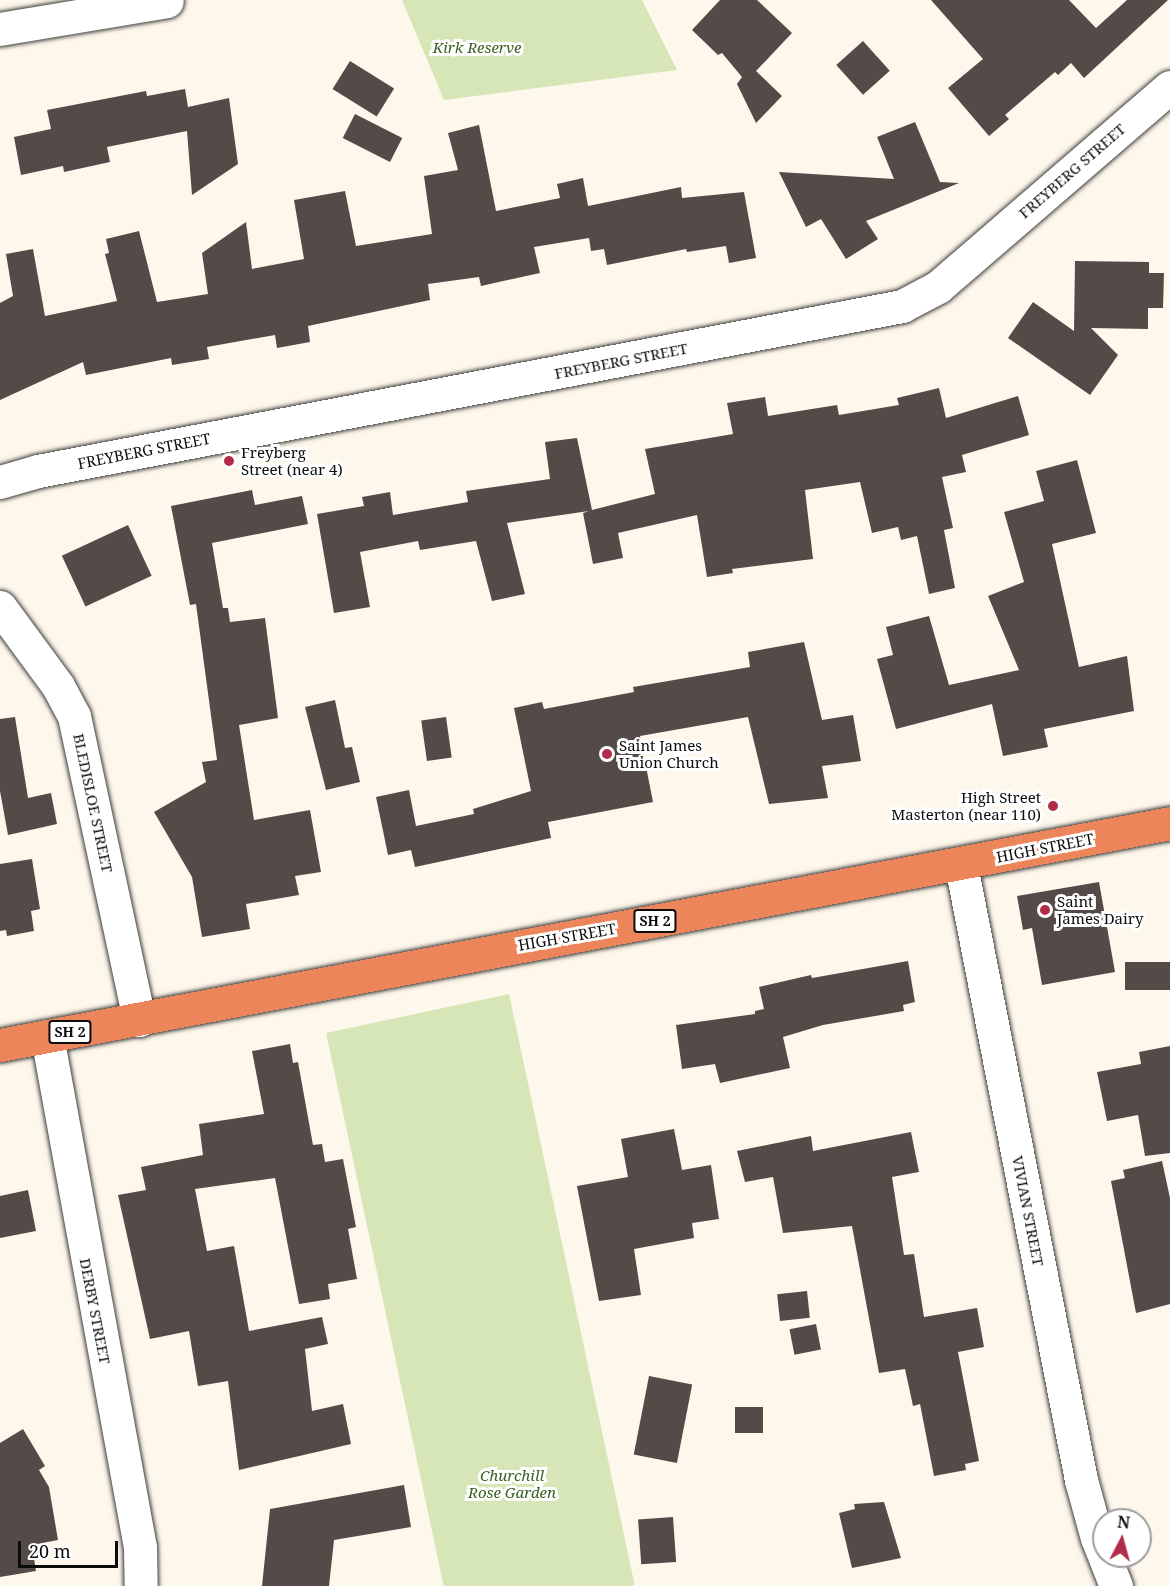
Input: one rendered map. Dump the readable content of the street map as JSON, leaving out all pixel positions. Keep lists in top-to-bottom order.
{
  "streets": {
    "highway": ["HIGH STREET", "SH 2"],
    "street": [
      "FREYBERG STREET",
      "BLEDISLOE STREET",
      "VIVIAN STREET",
      "DERBY STREET"
    ]
  },
  "crossings": [
    ["BLEDISLOE STREET", "HIGH STREET"],
    ["HIGH STREET", "VIVIAN STREET"],
    ["HIGH STREET", "DERBY STREET"]
  ],
  "parks": ["Kirk Reserve", "Churchill Rose Garden"],
  "places": [
    "Freyberg Street (near 4)",
    "Saint James Union Church",
    "High Street Masterton (near 110)",
    "Saint James Dairy"
  ],
  "scale_bar": "20 m",
  "north": "top"
}
